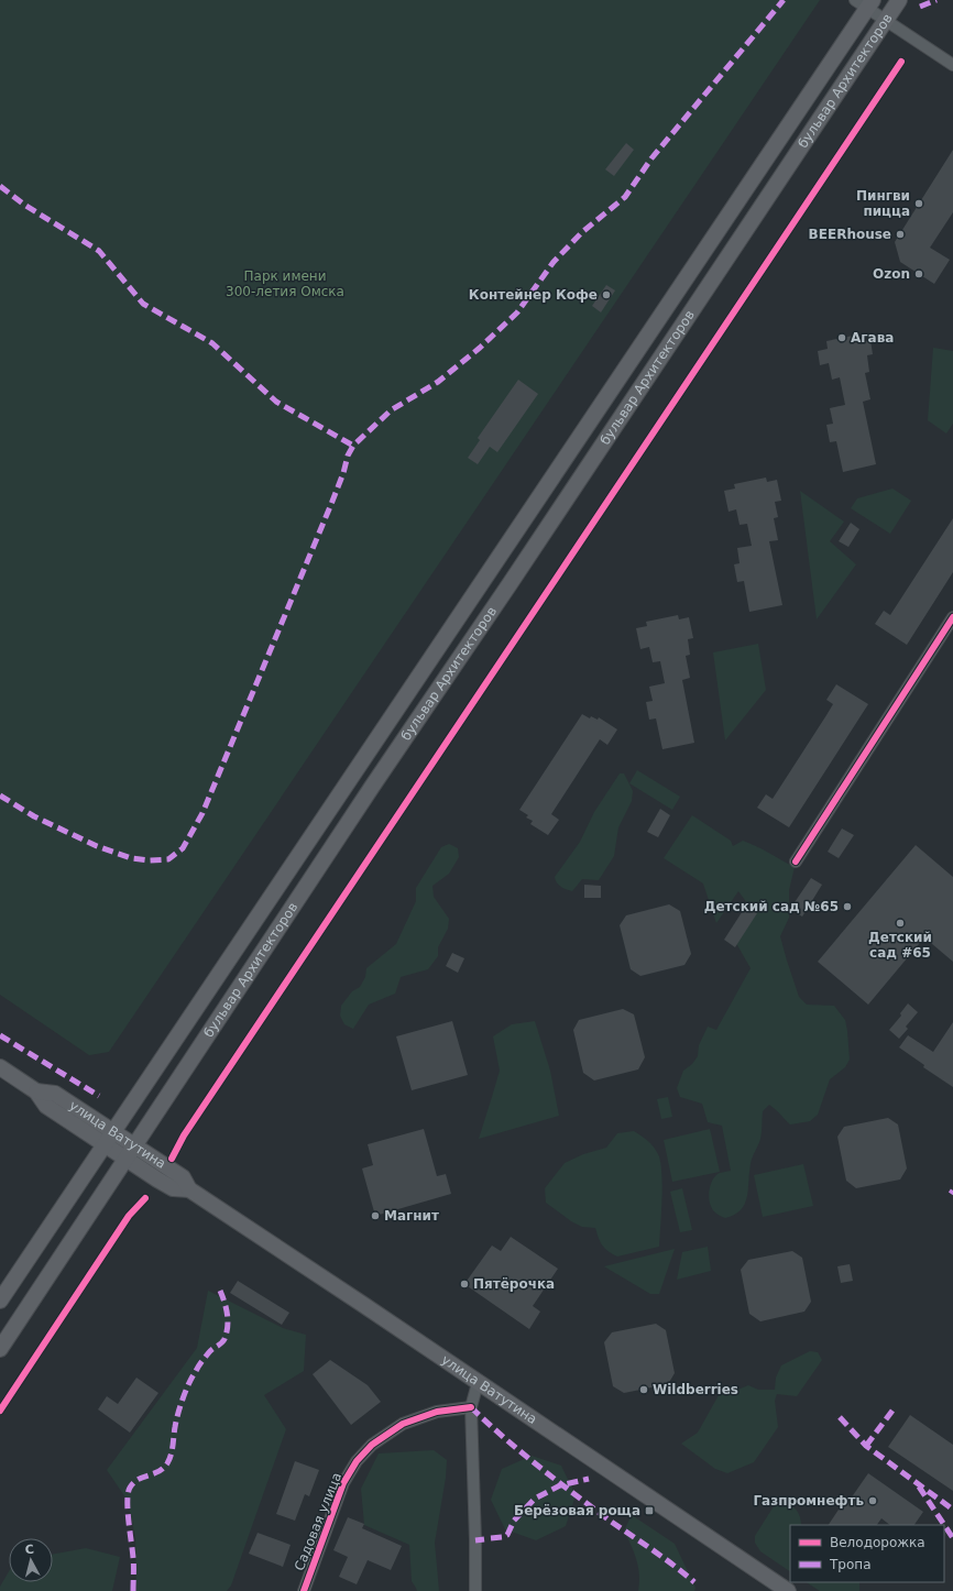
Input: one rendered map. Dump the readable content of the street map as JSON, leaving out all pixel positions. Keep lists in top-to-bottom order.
{
  "streets": {
    "main road": ["бульвар Архитекторов", "улица Ватутина"],
    "street": ["Садовая улица"]
  },
  "crossings": [
    ["бульвар Архитекторов", "улица Ватутина"]
  ],
  "parks": ["Парк имени 300-летия Омска"],
  "places": {
    "other": [
      "Пингви пицца",
      "BEERhouse",
      "Ozon",
      "Контейнер Кофе",
      "Агава",
      "Детский сад №65",
      "Детский сад #65",
      "Магнит",
      "Пятёрочка",
      "Wildberries",
      "Газпромнефть"
    ],
    "transit": ["Берёзовая роща"]
  },
  "legend": ["Велодорожка", "Тропа"],
  "north": "top"
}
